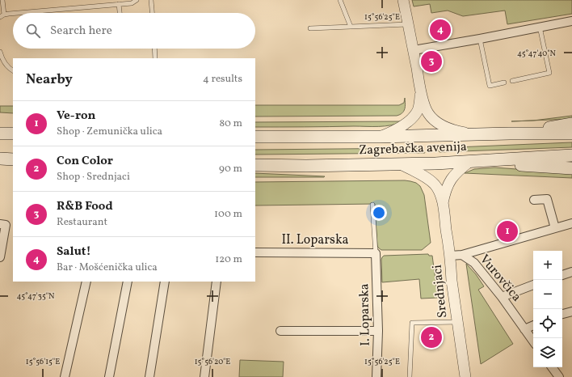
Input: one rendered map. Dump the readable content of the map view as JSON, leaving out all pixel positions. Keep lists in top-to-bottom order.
{
  "streets": {
    "main road": ["Zagrebačka avenija"],
    "street": [
      "II. Loparska",
      "Vurovčica",
      "Srednjaci",
      "I. Loparska"
    ]
  },
  "crossings": [
    ["II. Loparska", "I. Loparska"],
    ["Vurovčica", "Srednjaci"]
  ],
  "page": {
    "search": "Search here",
    "pins": [
      "4",
      "3",
      "1",
      "2"
    ],
    "heading": ["Nearby", "4 results"],
    "list": [
      {
        "mark": "1",
        "name": "Ve-ron",
        "note": "Shop · Zemunička ulica",
        "value": "80 m"
      },
      {
        "mark": "2",
        "name": "Con Color",
        "note": "Shop · Srednjaci",
        "value": "90 m"
      },
      {
        "mark": "3",
        "name": "R&B Food",
        "note": "Restaurant",
        "value": "100 m"
      },
      {
        "mark": "4",
        "name": "Salut!",
        "note": "Bar · Mošćenička ulica",
        "value": "120 m"
      }
    ],
    "map_buttons": ["+", "−"]
  },
  "coordinates": [
    "15°56'25\"E",
    "45°47'40\"N",
    "45°47'35\"N",
    "15°56'15\"E",
    "15°56'20\"E"
  ]
}
